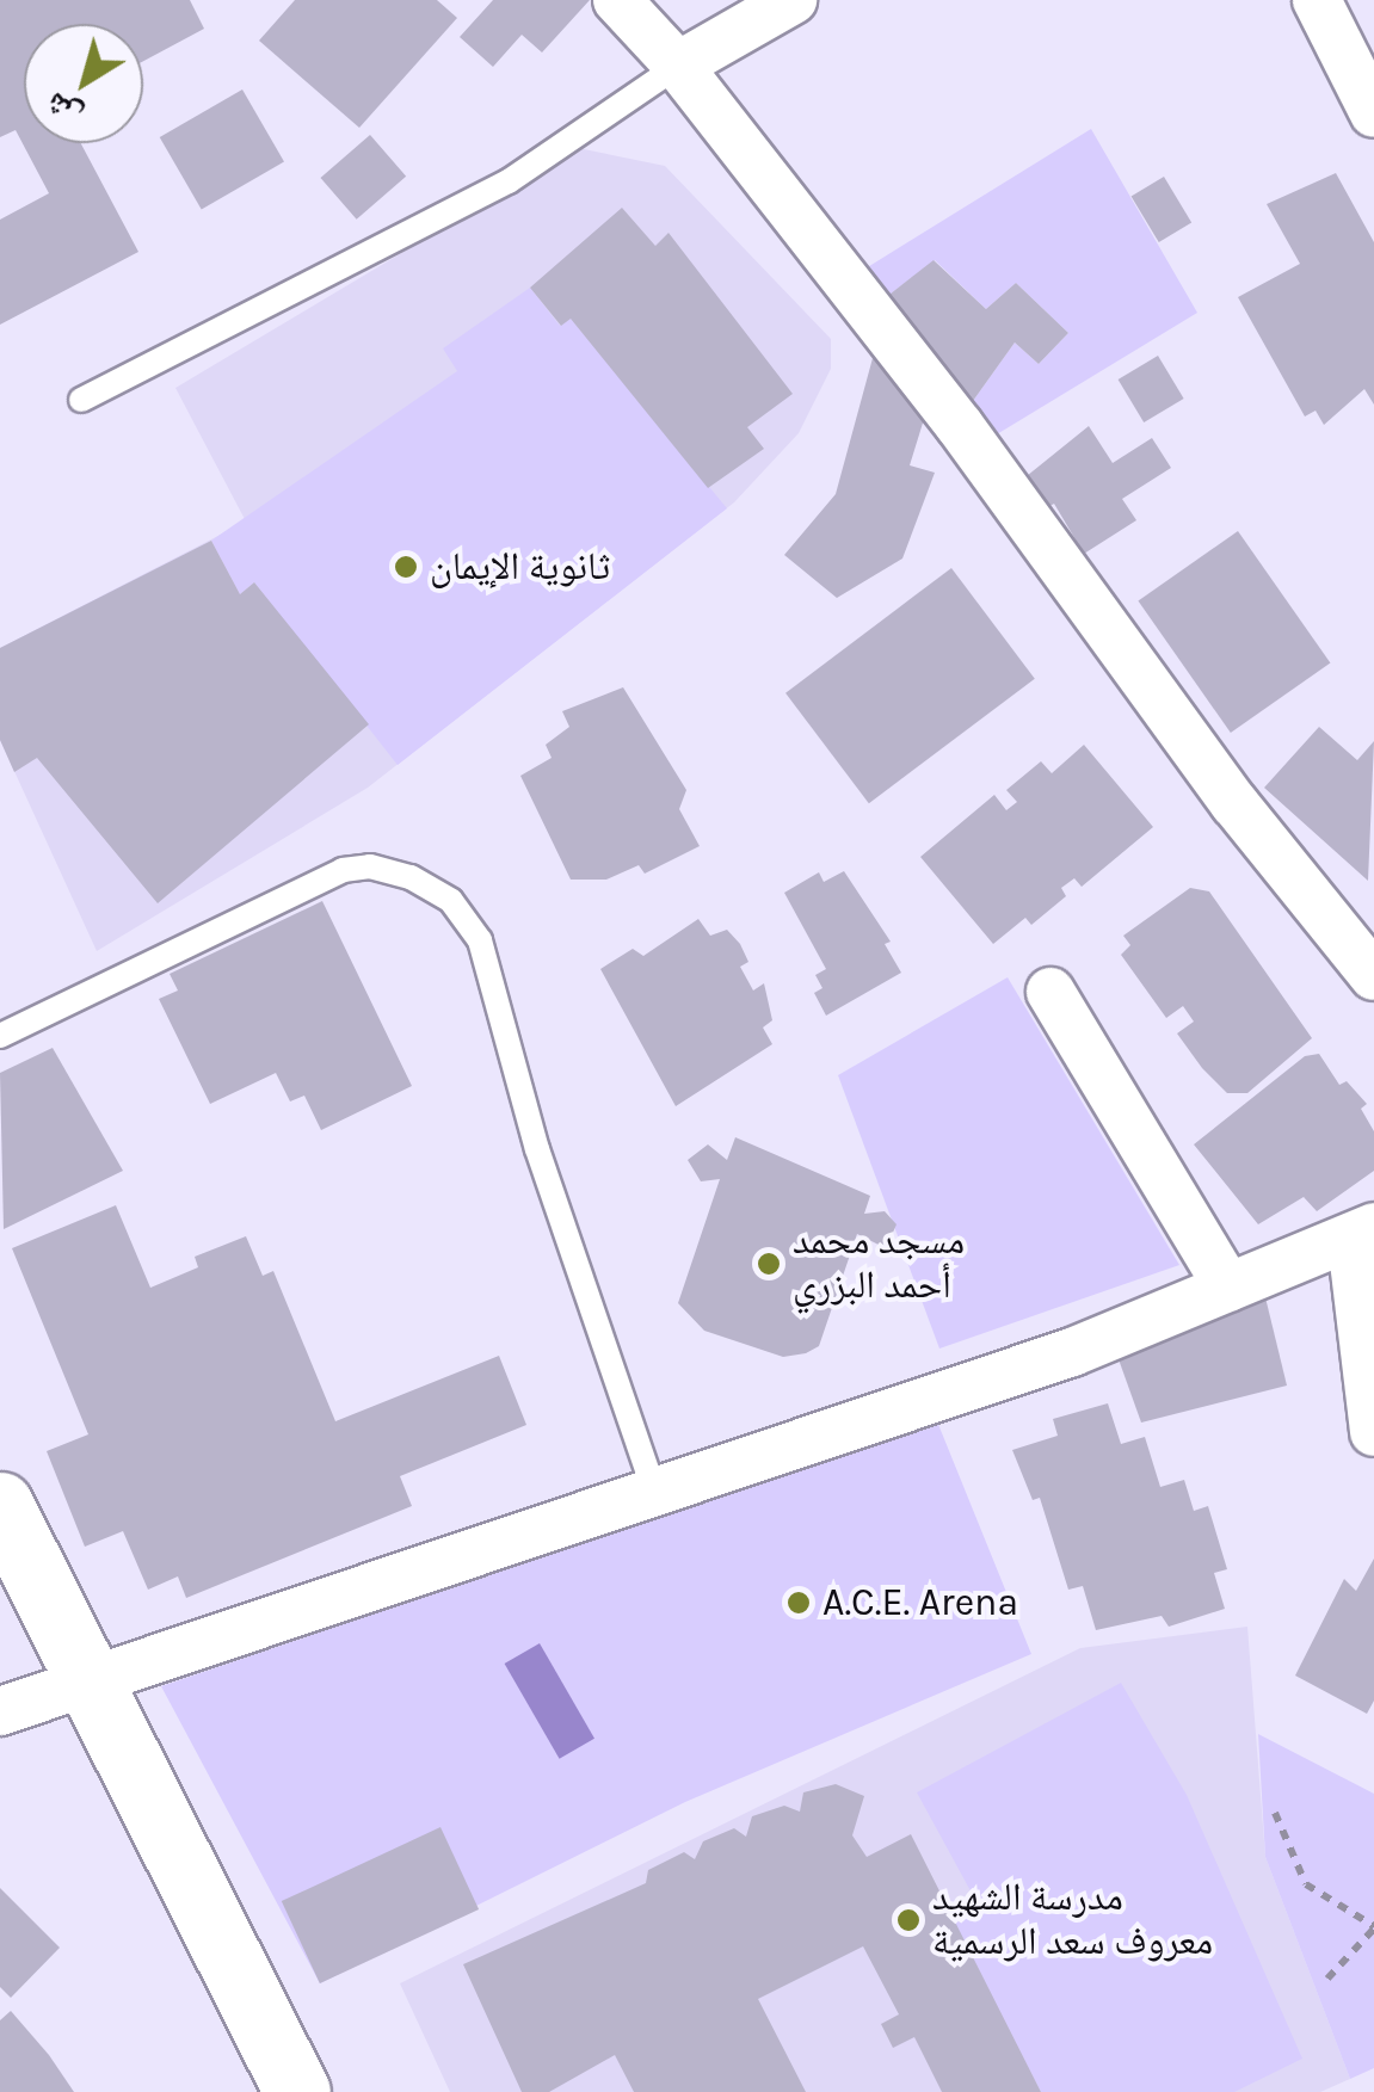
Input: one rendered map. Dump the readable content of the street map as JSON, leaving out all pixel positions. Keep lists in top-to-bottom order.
{
  "places": [
    "ثانوية الإيمان",
    "مسجد محمد أحمد البزري",
    "A.C.E. Arena",
    "مدرسة الشهيد معروف سعد الرسمية"
  ],
  "north": "bottom left"
}
